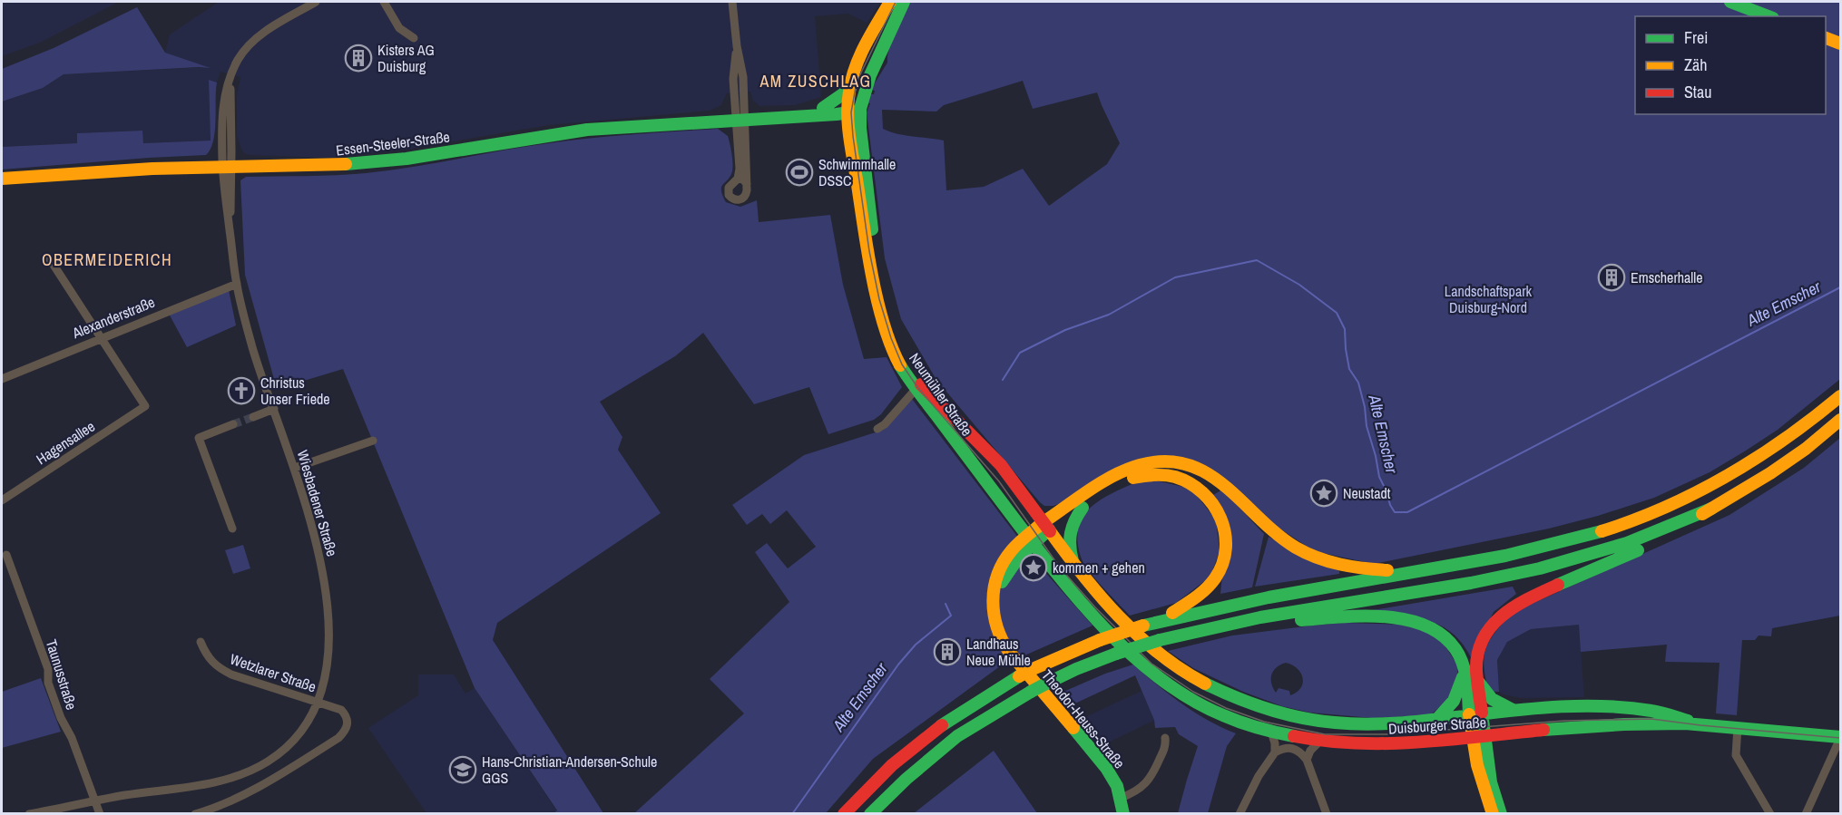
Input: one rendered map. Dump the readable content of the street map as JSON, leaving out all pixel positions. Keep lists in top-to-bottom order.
{
  "streets": {
    "main road": [
      "Essen-Steeler-Straße",
      "Neumühler Straße",
      "Theodor-Heuss-Straße",
      "Duisburger Straße"
    ],
    "street": [
      "Alexanderstraße",
      "Hagensallee",
      "Wiesbadener Straße",
      "Wetzlarer Straße",
      "Taunusstraße"
    ]
  },
  "crossings": [
    ["Essen-Steeler-Straße", "Neumühler Straße"],
    ["Essen-Steeler-Straße", "Wiesbadener Straße"],
    ["Alexanderstraße", "Hagensallee"],
    ["Alexanderstraße", "Wiesbadener Straße"],
    ["Neumühler Straße", "Theodor-Heuss-Straße"],
    ["Neumühler Straße", "Duisburger Straße"],
    ["Wiesbadener Straße", "Wetzlarer Straße"],
    ["Wiesbadener Straße", "Taunusstraße"]
  ],
  "districts": ["AM ZUSCHLAG", "OBERMEIDERICH"],
  "water": ["Alte Emscher"],
  "parks": ["Landschaftspark Duisburg-Nord"],
  "places": {
    "building": ["Kisters AG Duisburg", "Emscherhalle", "Landhaus Neue Mühle"],
    "sports": ["Schwimmhalle DSSC"],
    "church": ["Christus Unser Friede"],
    "place": ["Neustadt", "kommen + gehen"],
    "school or university": ["Hans-Christian-Andersen-Schule GGS"]
  },
  "legend": ["Frei", "Zäh", "Stau"]
}
